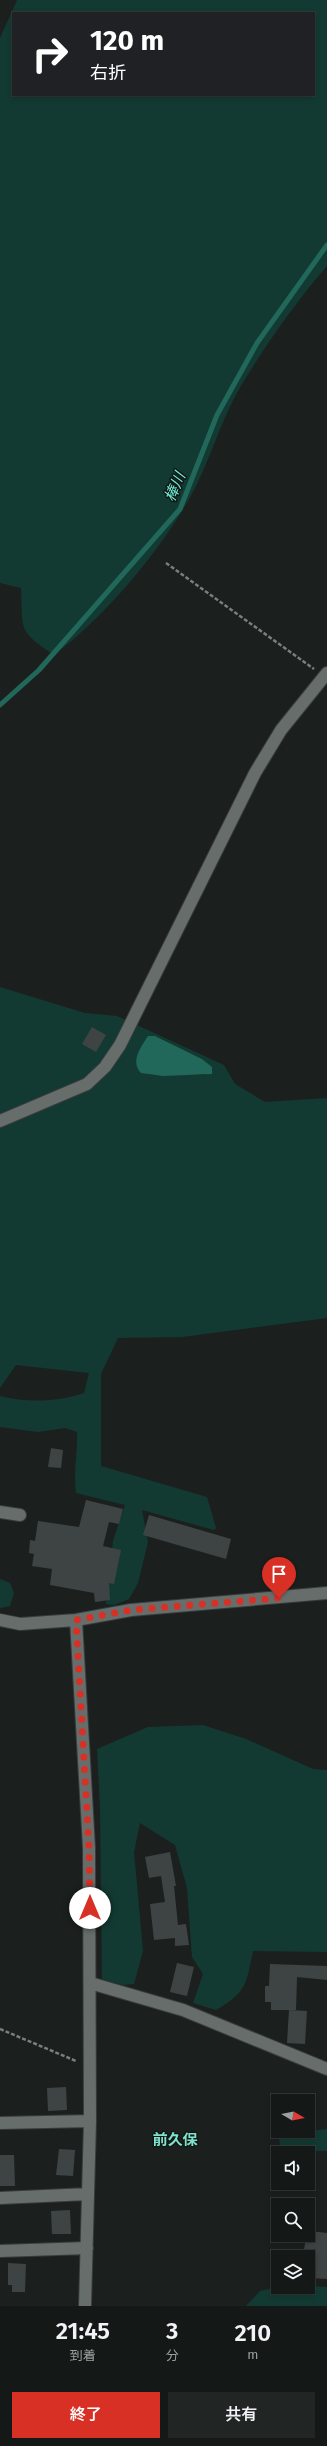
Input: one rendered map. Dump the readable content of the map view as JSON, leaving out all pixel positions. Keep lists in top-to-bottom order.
{
  "districts": ["前久保"],
  "water": ["棒川"],
  "north": "right",
  "page": {
    "turn": ["120 m", "右折"],
    "eta": [
      "21:45",
      "到着",
      "3",
      "分",
      "210",
      "m"
    ],
    "buttons": ["終了", "共有"]
  }
}
